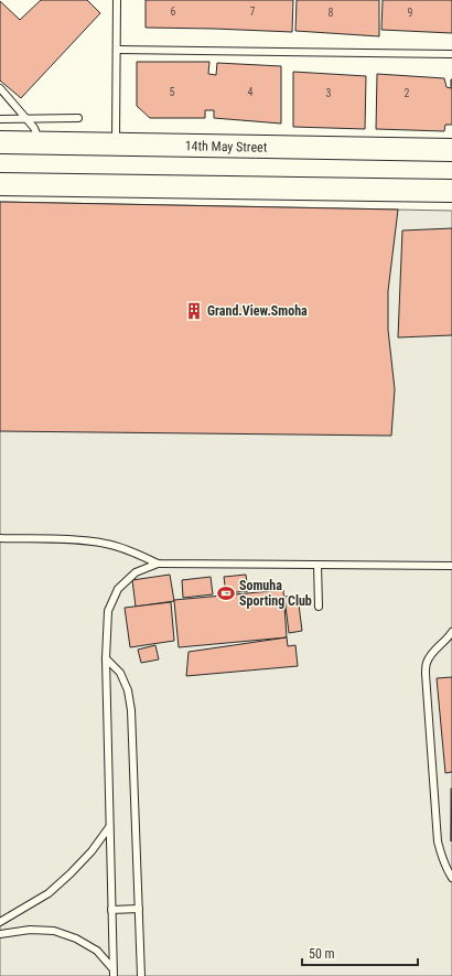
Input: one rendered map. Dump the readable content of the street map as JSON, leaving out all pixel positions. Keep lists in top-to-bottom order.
{
  "streets": {
    "main road": ["14th May Street"]
  },
  "places": {
    "building": ["Grand.View.Smoha"],
    "sports": ["Somuha Sporting Club"]
  },
  "house_numbers": [
    "6",
    "7",
    "8",
    "9",
    "5",
    "4",
    "3",
    "2"
  ],
  "scale_bar": "50 m"
}
